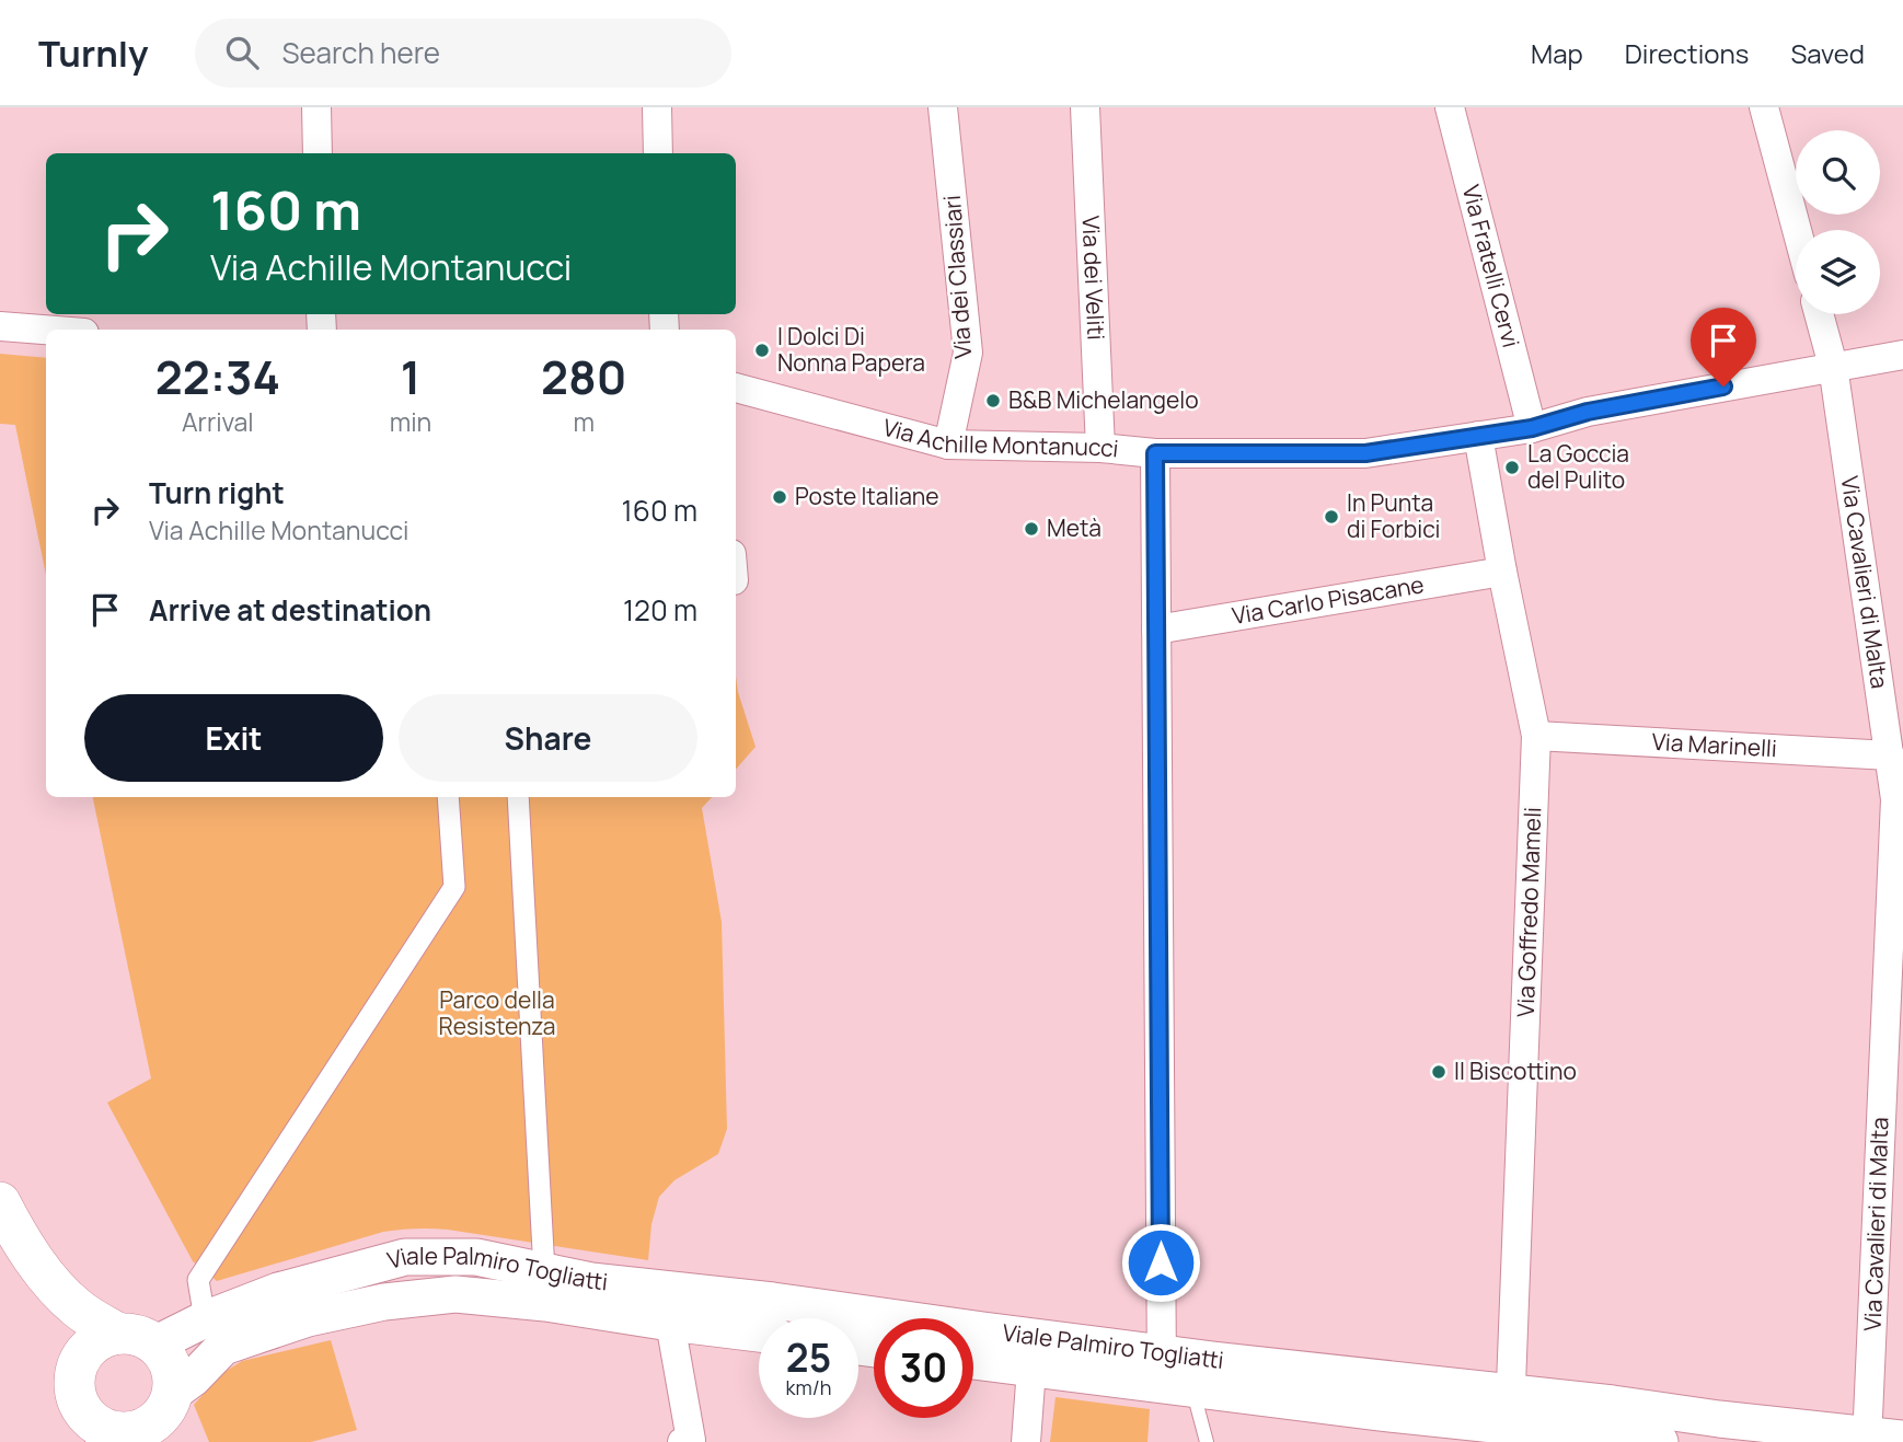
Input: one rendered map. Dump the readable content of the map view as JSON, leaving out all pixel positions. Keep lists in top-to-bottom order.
{
  "streets": {
    "street": [
      "Via Fratelli Cervi",
      "Via dei Classiari",
      "Via dei Veliti",
      "Via Achille Montanucci",
      "Via Cavalieri di Malta",
      "Via Carlo Pisacane",
      "Via Marinelli",
      "Via Goffredo Mameli",
      "Viale Palmiro Togliatti"
    ]
  },
  "crossings": [
    ["Via Fratelli Cervi", "Via Achille Montanucci"],
    ["Via dei Classiari", "Via Achille Montanucci"],
    ["Via dei Veliti", "Via Achille Montanucci"],
    ["Via Achille Montanucci", "Via Cavalieri di Malta"],
    ["Via Achille Montanucci", "Via Goffredo Mameli"],
    ["Via Cavalieri di Malta", "Via Marinelli"],
    ["Via Cavalieri di Malta", "Viale Palmiro Togliatti"],
    ["Via Carlo Pisacane", "Via Goffredo Mameli"],
    ["Via Marinelli", "Via Goffredo Mameli"],
    ["Via Goffredo Mameli", "Viale Palmiro Togliatti"]
  ],
  "parks": ["Parco della Resistenza"],
  "places": [
    "I Dolci Di Nonna Papera",
    "B&B Michelangelo",
    "La Goccia del Pulito",
    "Poste Italiane",
    "In Punta di Forbici",
    "Metà",
    "Il Biscottino"
  ],
  "page": {
    "header": "Turnly",
    "search": "Search here",
    "nav": ["Map", "Directions", "Saved"],
    "turn": ["160 m", "Via Achille Montanucci"],
    "eta": [
      "22:34",
      "Arrival",
      "1",
      "min",
      "280",
      "m"
    ],
    "list": [
      {
        "name": "Turn right",
        "note": "Via Achille Montanucci",
        "value": "160 m"
      },
      {
        "name": "Arrive at destination",
        "value": "120 m"
      }
    ],
    "buttons": ["Exit", "Share"],
    "speed": "25 km/h",
    "limit": "30"
  }
}
